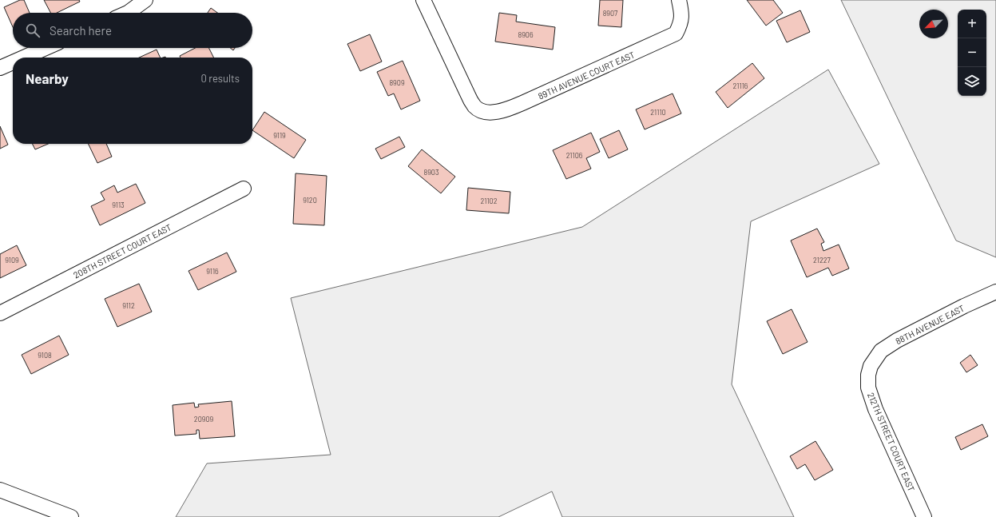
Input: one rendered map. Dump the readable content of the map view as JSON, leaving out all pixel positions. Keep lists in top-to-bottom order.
{
  "streets": {
    "street": [
      "89TH AVENUE COURT EAST",
      "208TH STREET COURT EAST",
      "88TH AVENUE EAST",
      "212TH STREET COURT EAST"
    ]
  },
  "crossings": [
    ["88TH AVENUE EAST", "212TH STREET COURT EAST"]
  ],
  "house_numbers": [
    "8907",
    "8906",
    "8909",
    "21116",
    "21110",
    "9119",
    "21106",
    "8903",
    "9120",
    "21102",
    "9113",
    "9109",
    "21227",
    "9116",
    "9112",
    "9108",
    "20909"
  ],
  "north": "bottom left",
  "page": {
    "map_buttons": ["+", "−"],
    "search": "Search here",
    "heading": ["Nearby", "0 results"]
  }
}
